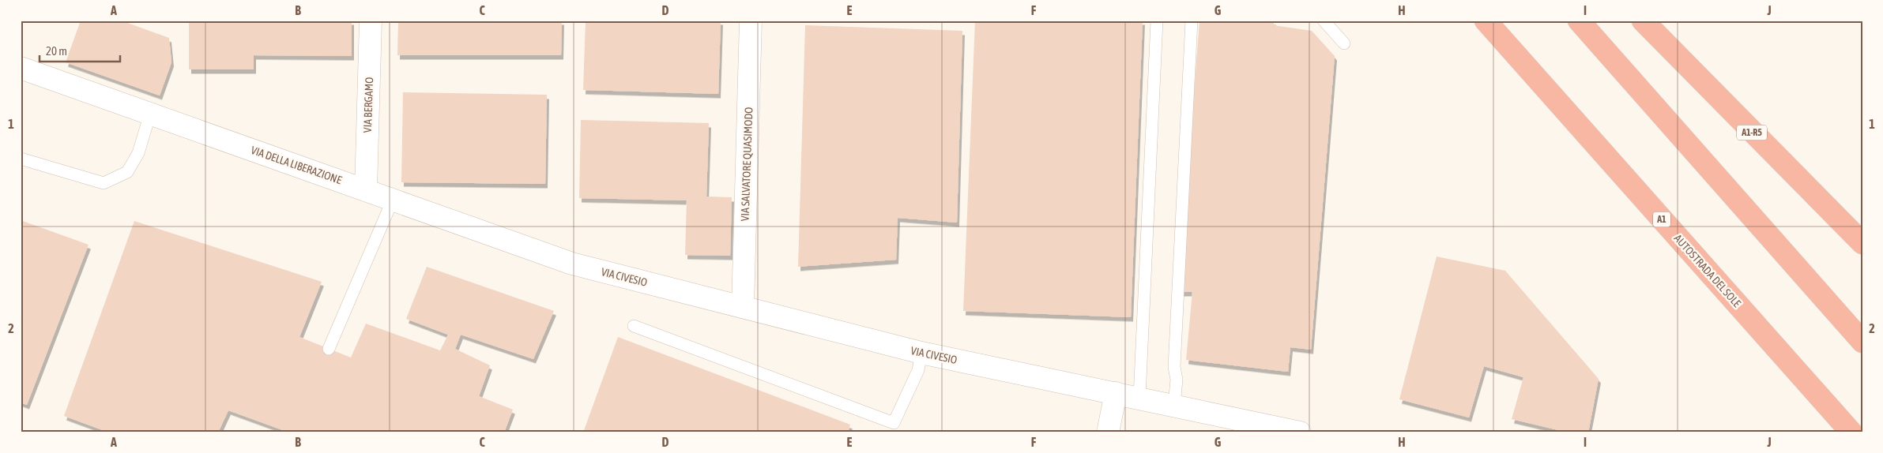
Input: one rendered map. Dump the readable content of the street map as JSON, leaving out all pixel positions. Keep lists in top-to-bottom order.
{
  "streets": {
    "highway": ["A1-R5", "A1", "AUTOSTRADA DEL SOLE"],
    "street": [
      "VIA BERGAMO",
      "VIA SALVATORE QUASIMODO",
      "VIA DELLA LIBERAZIONE",
      "VIA CIVESIO"
    ]
  },
  "crossings": [
    ["VIA BERGAMO", "VIA DELLA LIBERAZIONE"],
    ["VIA SALVATORE QUASIMODO", "VIA CIVESIO"],
    ["VIA DELLA LIBERAZIONE", "VIA CIVESIO"]
  ],
  "scale_bar": "20 m",
  "grid": {
    "columns": [
      "A",
      "B",
      "C",
      "D",
      "E",
      "F",
      "G",
      "H",
      "I",
      "J"
    ],
    "rows": ["1", "2"]
  }
}
